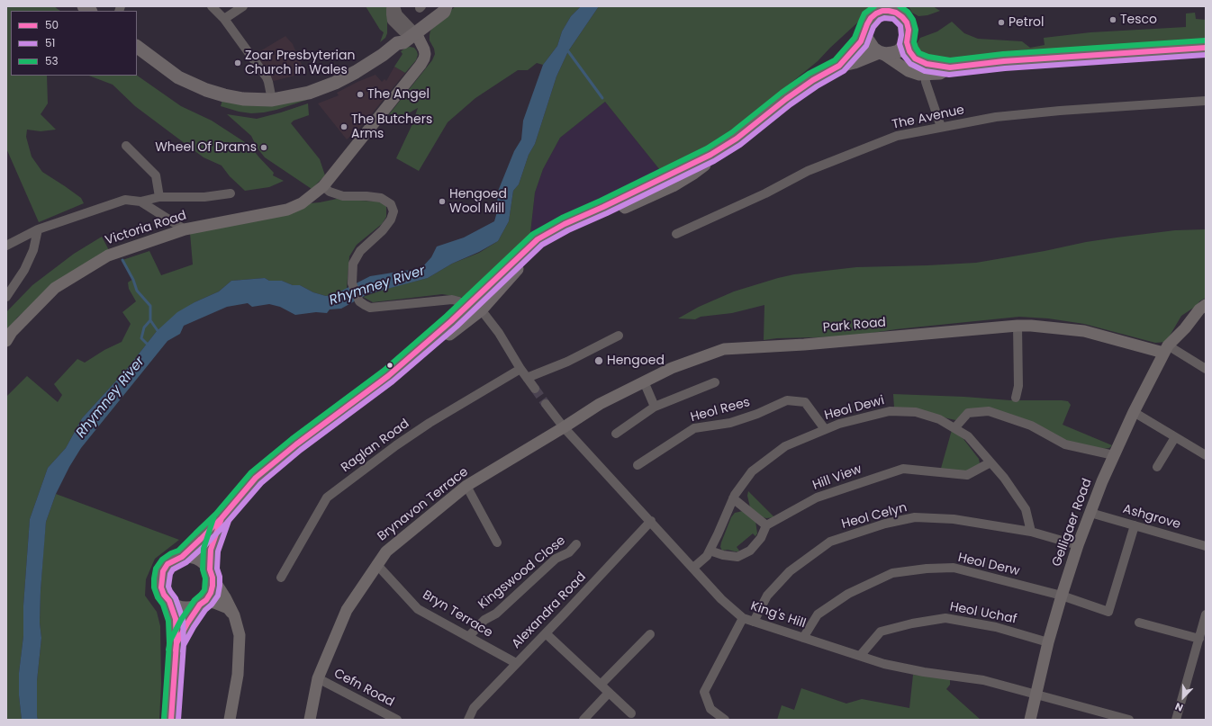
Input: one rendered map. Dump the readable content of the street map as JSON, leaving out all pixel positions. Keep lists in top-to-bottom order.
{
  "streets": {
    "street": [
      "The Avenue",
      "Victoria Road",
      "Park Road",
      "Heol Dewi",
      "Heol Rees",
      "Raglan Road",
      "Hill View",
      "Brynavon Terrace",
      "Heol Celyn",
      "Ashgrove",
      "Gelligaer Road",
      "Heol Derw",
      "Kingswood Close",
      "Alexandra Road",
      "Heol Uchaf",
      "Bryn Terrace",
      "King's Hill",
      "Cefn Road"
    ]
  },
  "crossings": [
    ["Park Road", "Brynavon Terrace"],
    ["Park Road", "Gelligaer Road"],
    ["Park Road", "King's Hill"],
    ["Heol Dewi", "Heol Rees"],
    ["Heol Dewi", "Hill View"],
    ["Heol Dewi", "Heol Celyn"],
    ["Heol Dewi", "King's Hill"],
    ["Brynavon Terrace", "Bryn Terrace"],
    ["Brynavon Terrace", "King's Hill"],
    ["Brynavon Terrace", "Cefn Road"],
    ["Heol Celyn", "Gelligaer Road"],
    ["Heol Celyn", "King's Hill"],
    ["Ashgrove", "Gelligaer Road"],
    ["Ashgrove", "Heol Derw"],
    ["Gelligaer Road", "Heol Derw"],
    ["Gelligaer Road", "Heol Uchaf"],
    ["Gelligaer Road", "King's Hill"],
    ["Heol Derw", "King's Hill"],
    ["Kingswood Close", "Bryn Terrace"],
    ["Alexandra Road", "Bryn Terrace"],
    ["Alexandra Road", "King's Hill"],
    ["Heol Uchaf", "King's Hill"]
  ],
  "water": ["Rhymney River"],
  "places": [
    "Tesco",
    "Petrol",
    "Zoar Presbyterian Church in Wales",
    "The Angel",
    "The Butchers Arms",
    "Wheel Of Drams",
    "Hengoed Wool Mill",
    "Hengoed"
  ],
  "lines": ["transit line 53", "transit line 50", "transit line 51"],
  "legend": ["50", "51", "53"],
  "north": "bottom left"
}
